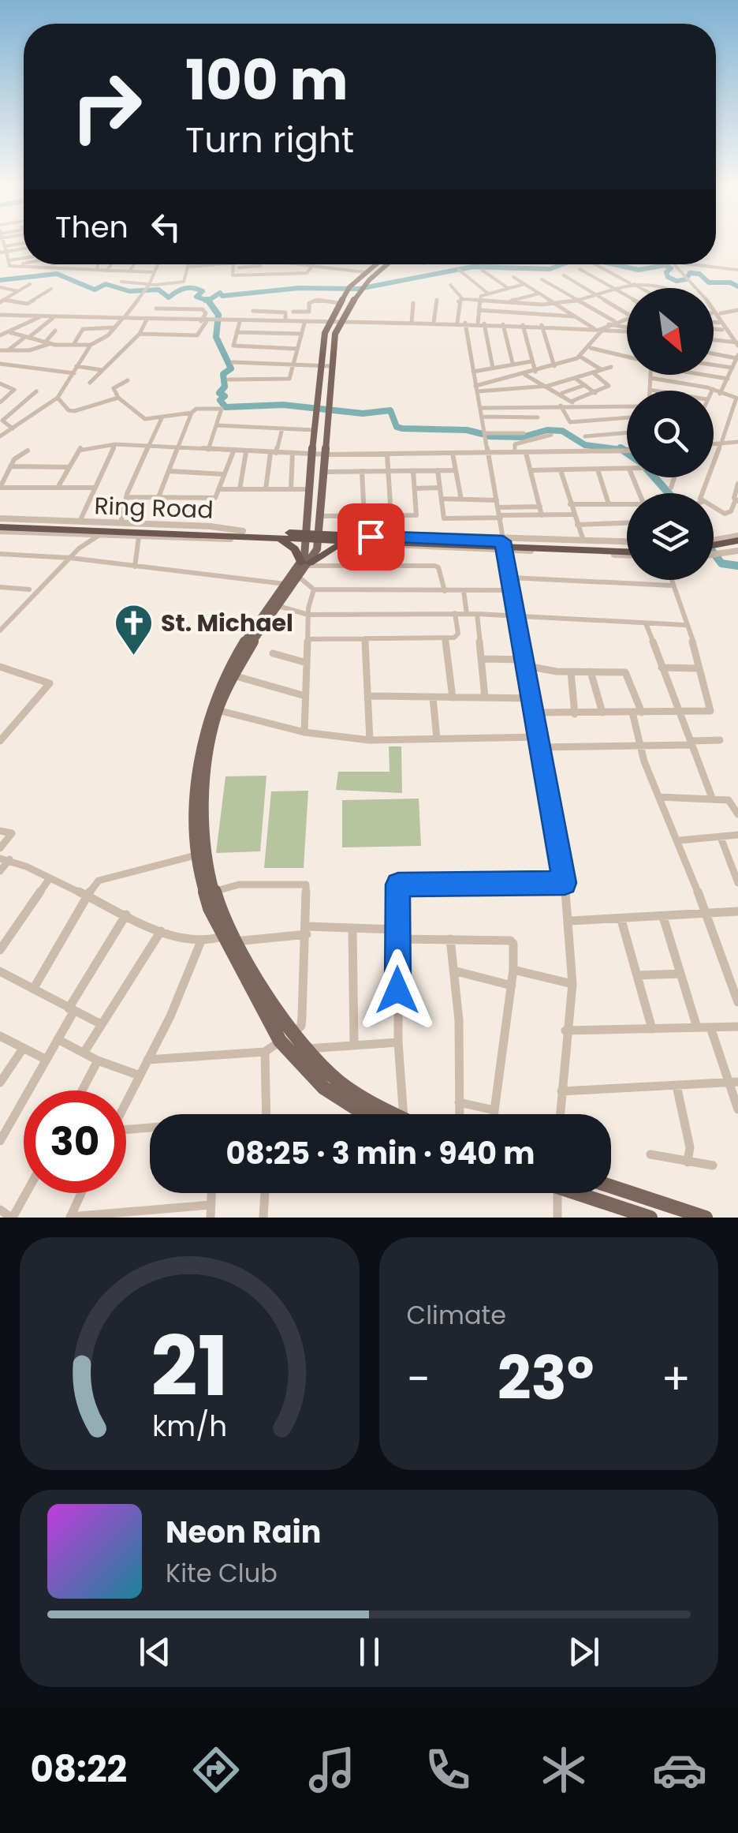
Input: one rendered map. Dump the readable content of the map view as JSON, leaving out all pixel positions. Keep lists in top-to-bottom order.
{
  "streets": {
    "highway": ["Ring Road"]
  },
  "places": {
    "church": ["St. Michael"]
  },
  "north": "bottom right",
  "page": {
    "turn": ["100 m", "Turn right"],
    "then": "Then",
    "limit": "30",
    "trip": "08:25 · 3 min · 940 m",
    "tile": "Climate",
    "heat": ["−", "23°", "+"],
    "song": ["Neon Rain", "Kite Club"],
    "tabs": "08:22",
    "gauge": ["21", "km/h"]
  }
}
